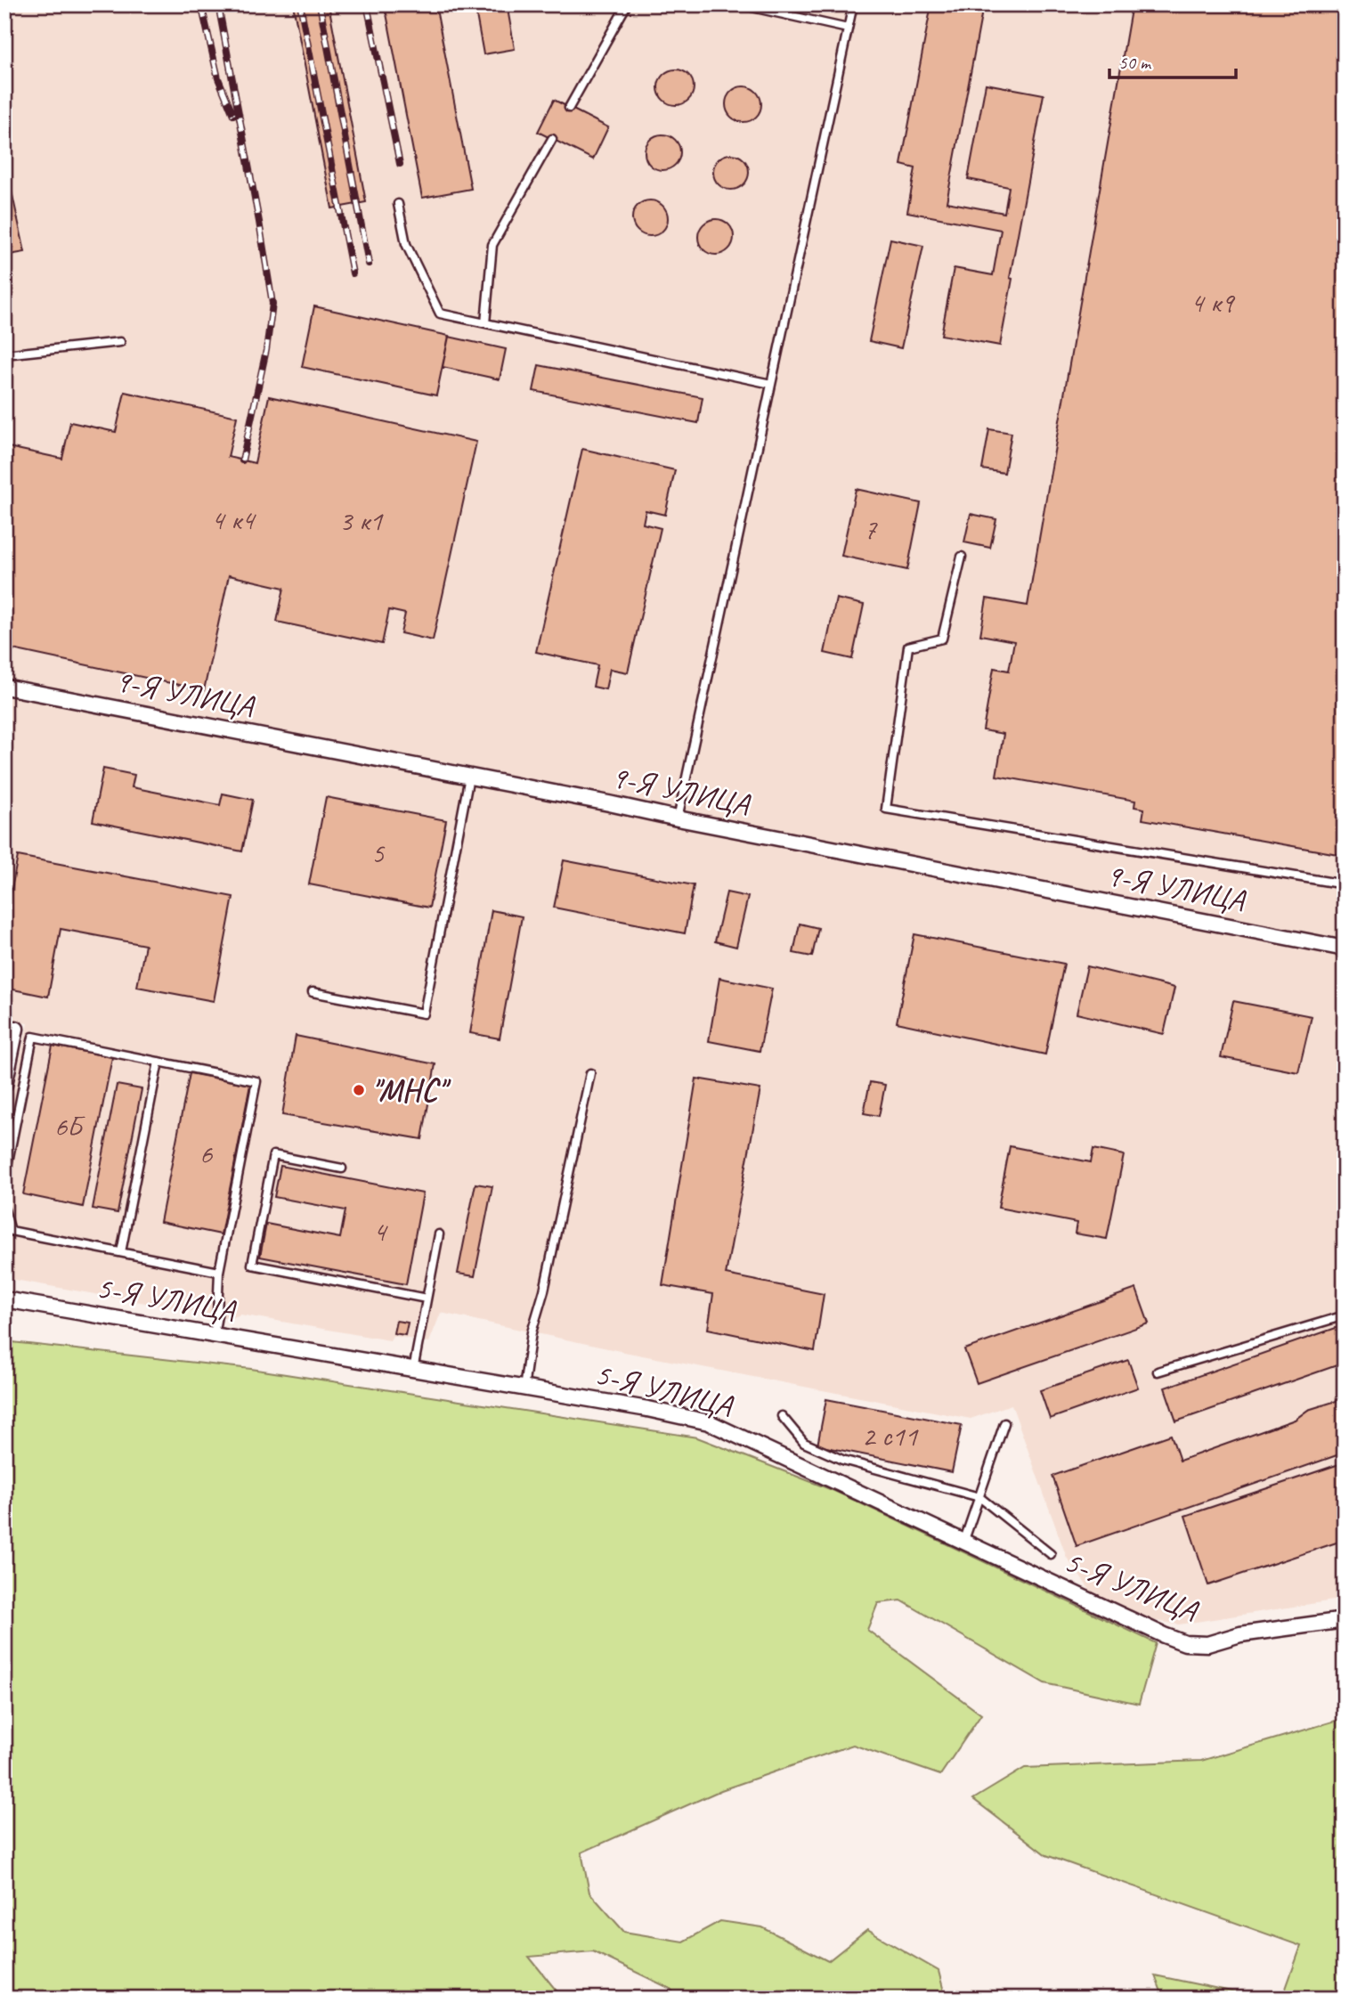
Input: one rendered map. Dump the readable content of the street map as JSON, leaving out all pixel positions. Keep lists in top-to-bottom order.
{
  "streets": {
    "street": ["9-Я УЛИЦА", "5-Я УЛИЦА"]
  },
  "places": ["\"МНС\""],
  "house_numbers": [
    "4 к9",
    "4 к4",
    "3 к1",
    "7",
    "5",
    "6Б",
    "6",
    "4",
    "2 с11"
  ],
  "scale_bar": "50 m"
}
